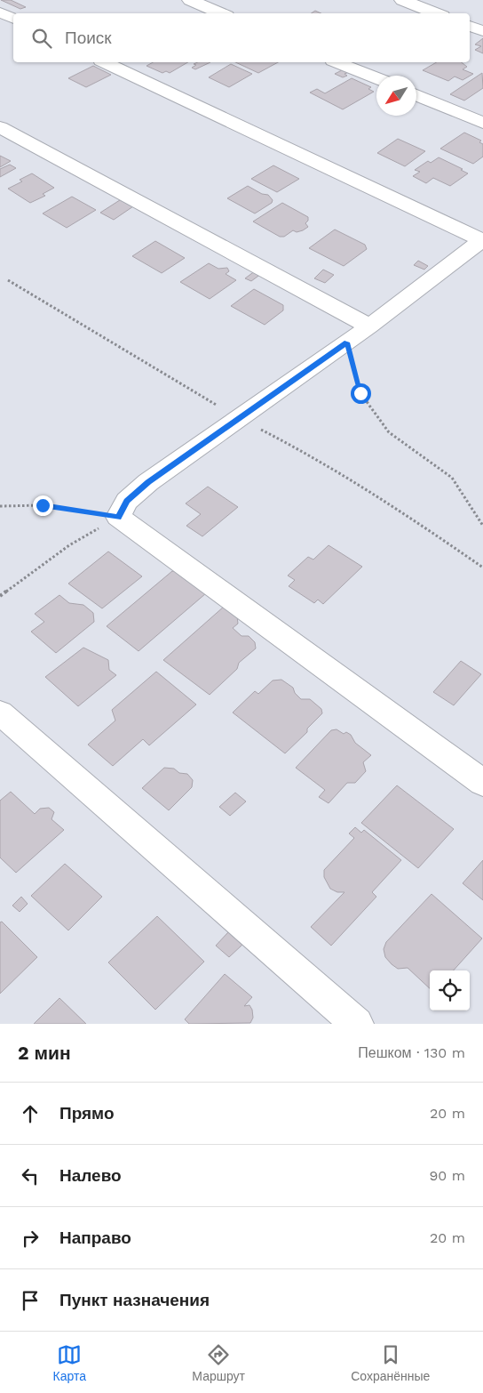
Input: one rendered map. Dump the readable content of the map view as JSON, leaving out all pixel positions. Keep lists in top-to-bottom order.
{
  "north": "bottom left",
  "page": {
    "search": "Поиск",
    "heading": ["2 мин", "Пешком · 130 m"],
    "list": [
      ["Прямо", "20 m"],
      ["Налево", "90 m"],
      ["Направо", "20 m"],
      "Пункт назначения"
    ],
    "nav": ["Карта", "Маршрут", "Сохранённые"]
  }
}
